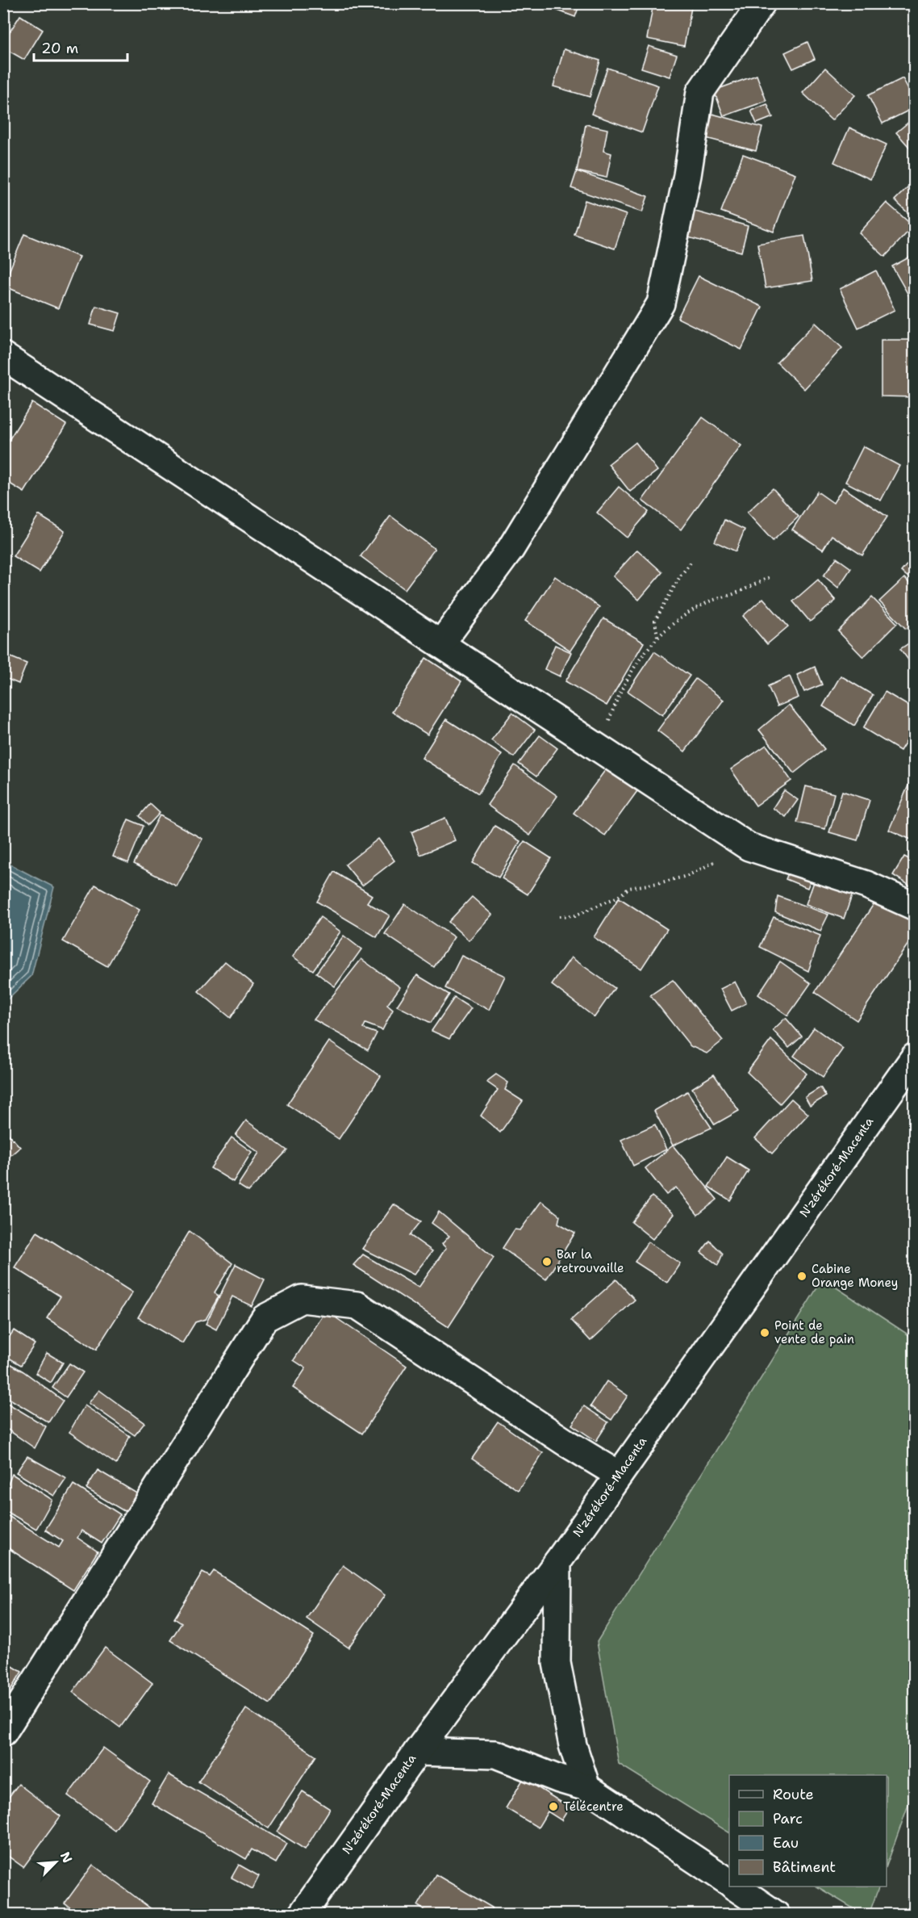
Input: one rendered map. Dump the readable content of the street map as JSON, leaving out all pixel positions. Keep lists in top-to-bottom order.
{
  "streets": {
    "main road": ["N'zérékoré-Macenta"]
  },
  "places": [
    "Bar la retrouvaille",
    "Cabine Orange Money",
    "Point de vente de pain",
    "Télécentre"
  ],
  "legend": [
    "Route",
    "Parc",
    "Eau",
    "Bâtiment"
  ],
  "scale_bar": "20 m",
  "north": "top right"
}
